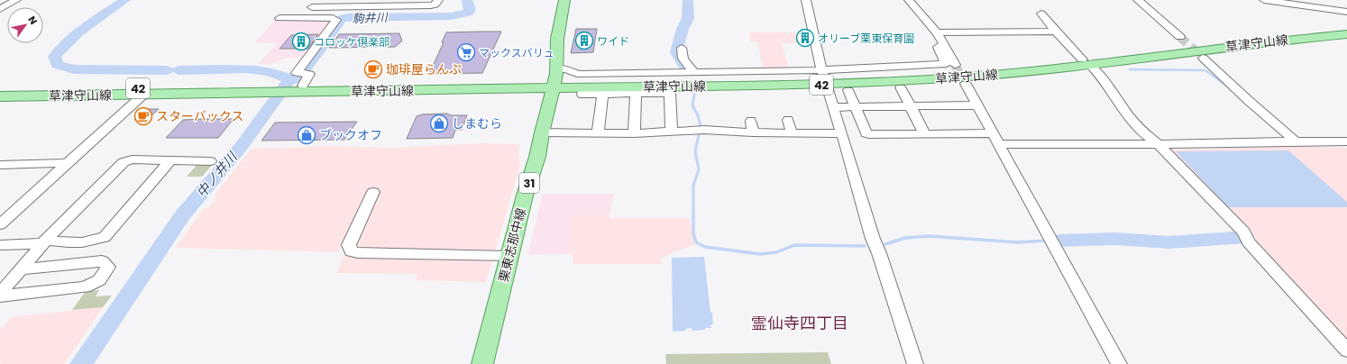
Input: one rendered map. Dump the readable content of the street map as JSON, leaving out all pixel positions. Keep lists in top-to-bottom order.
{
  "streets": {
    "main road": [
      "草津守山線",
      "42",
      "31",
      "栗東志那中線"
    ]
  },
  "crossings": [
    ["草津守山線", "栗東志那中線"]
  ],
  "districts": ["霊仙寺四丁目"],
  "water": ["駒井川", "中ノ井川"],
  "places": {
    "building": ["オリーブ栗東保育園", "ワイド", "コロッケ倶楽部"],
    "supermarket": ["マックスバリュ"],
    "cafe": ["珈琲屋らんぷ", "スターバックス"],
    "shop": ["しまむら", "ブックオフ"]
  },
  "north": "top right"
}
